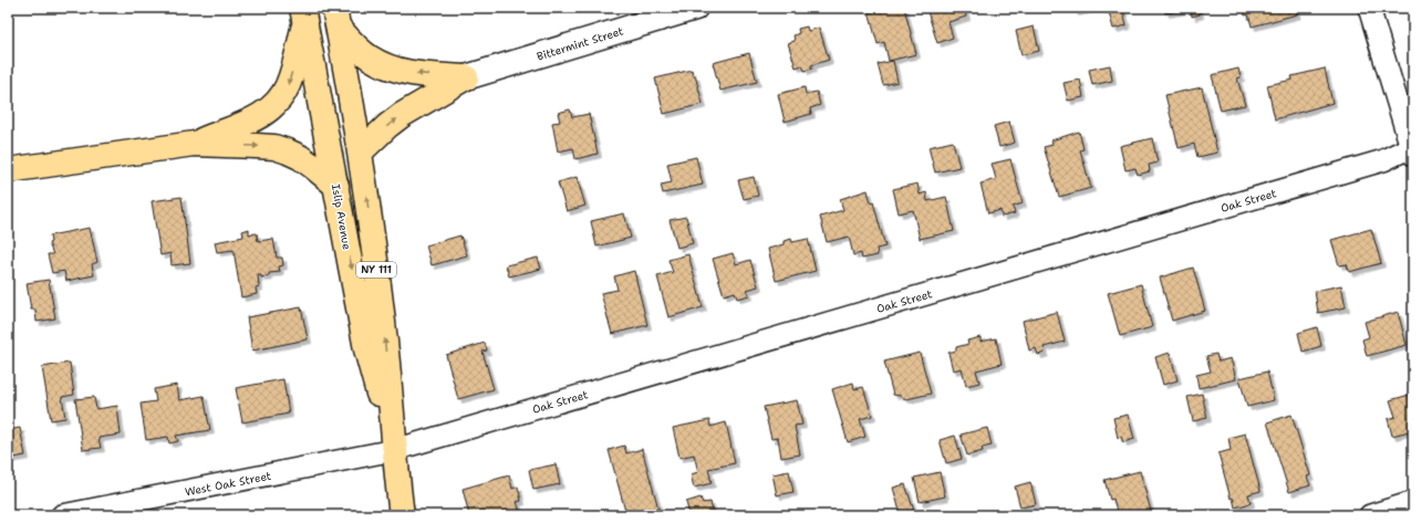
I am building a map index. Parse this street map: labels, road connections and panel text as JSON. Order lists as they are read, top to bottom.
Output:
{
  "streets": {
    "main road": ["Islip Avenue", "NY 111"],
    "street": ["Bittermint Street", "Oak Street", "West Oak Street"]
  },
  "crossings": [
    ["Oak Street", "Islip Avenue"],
    ["Oak Street", "West Oak Street"],
    ["Islip Avenue", "West Oak Street"]
  ]
}
